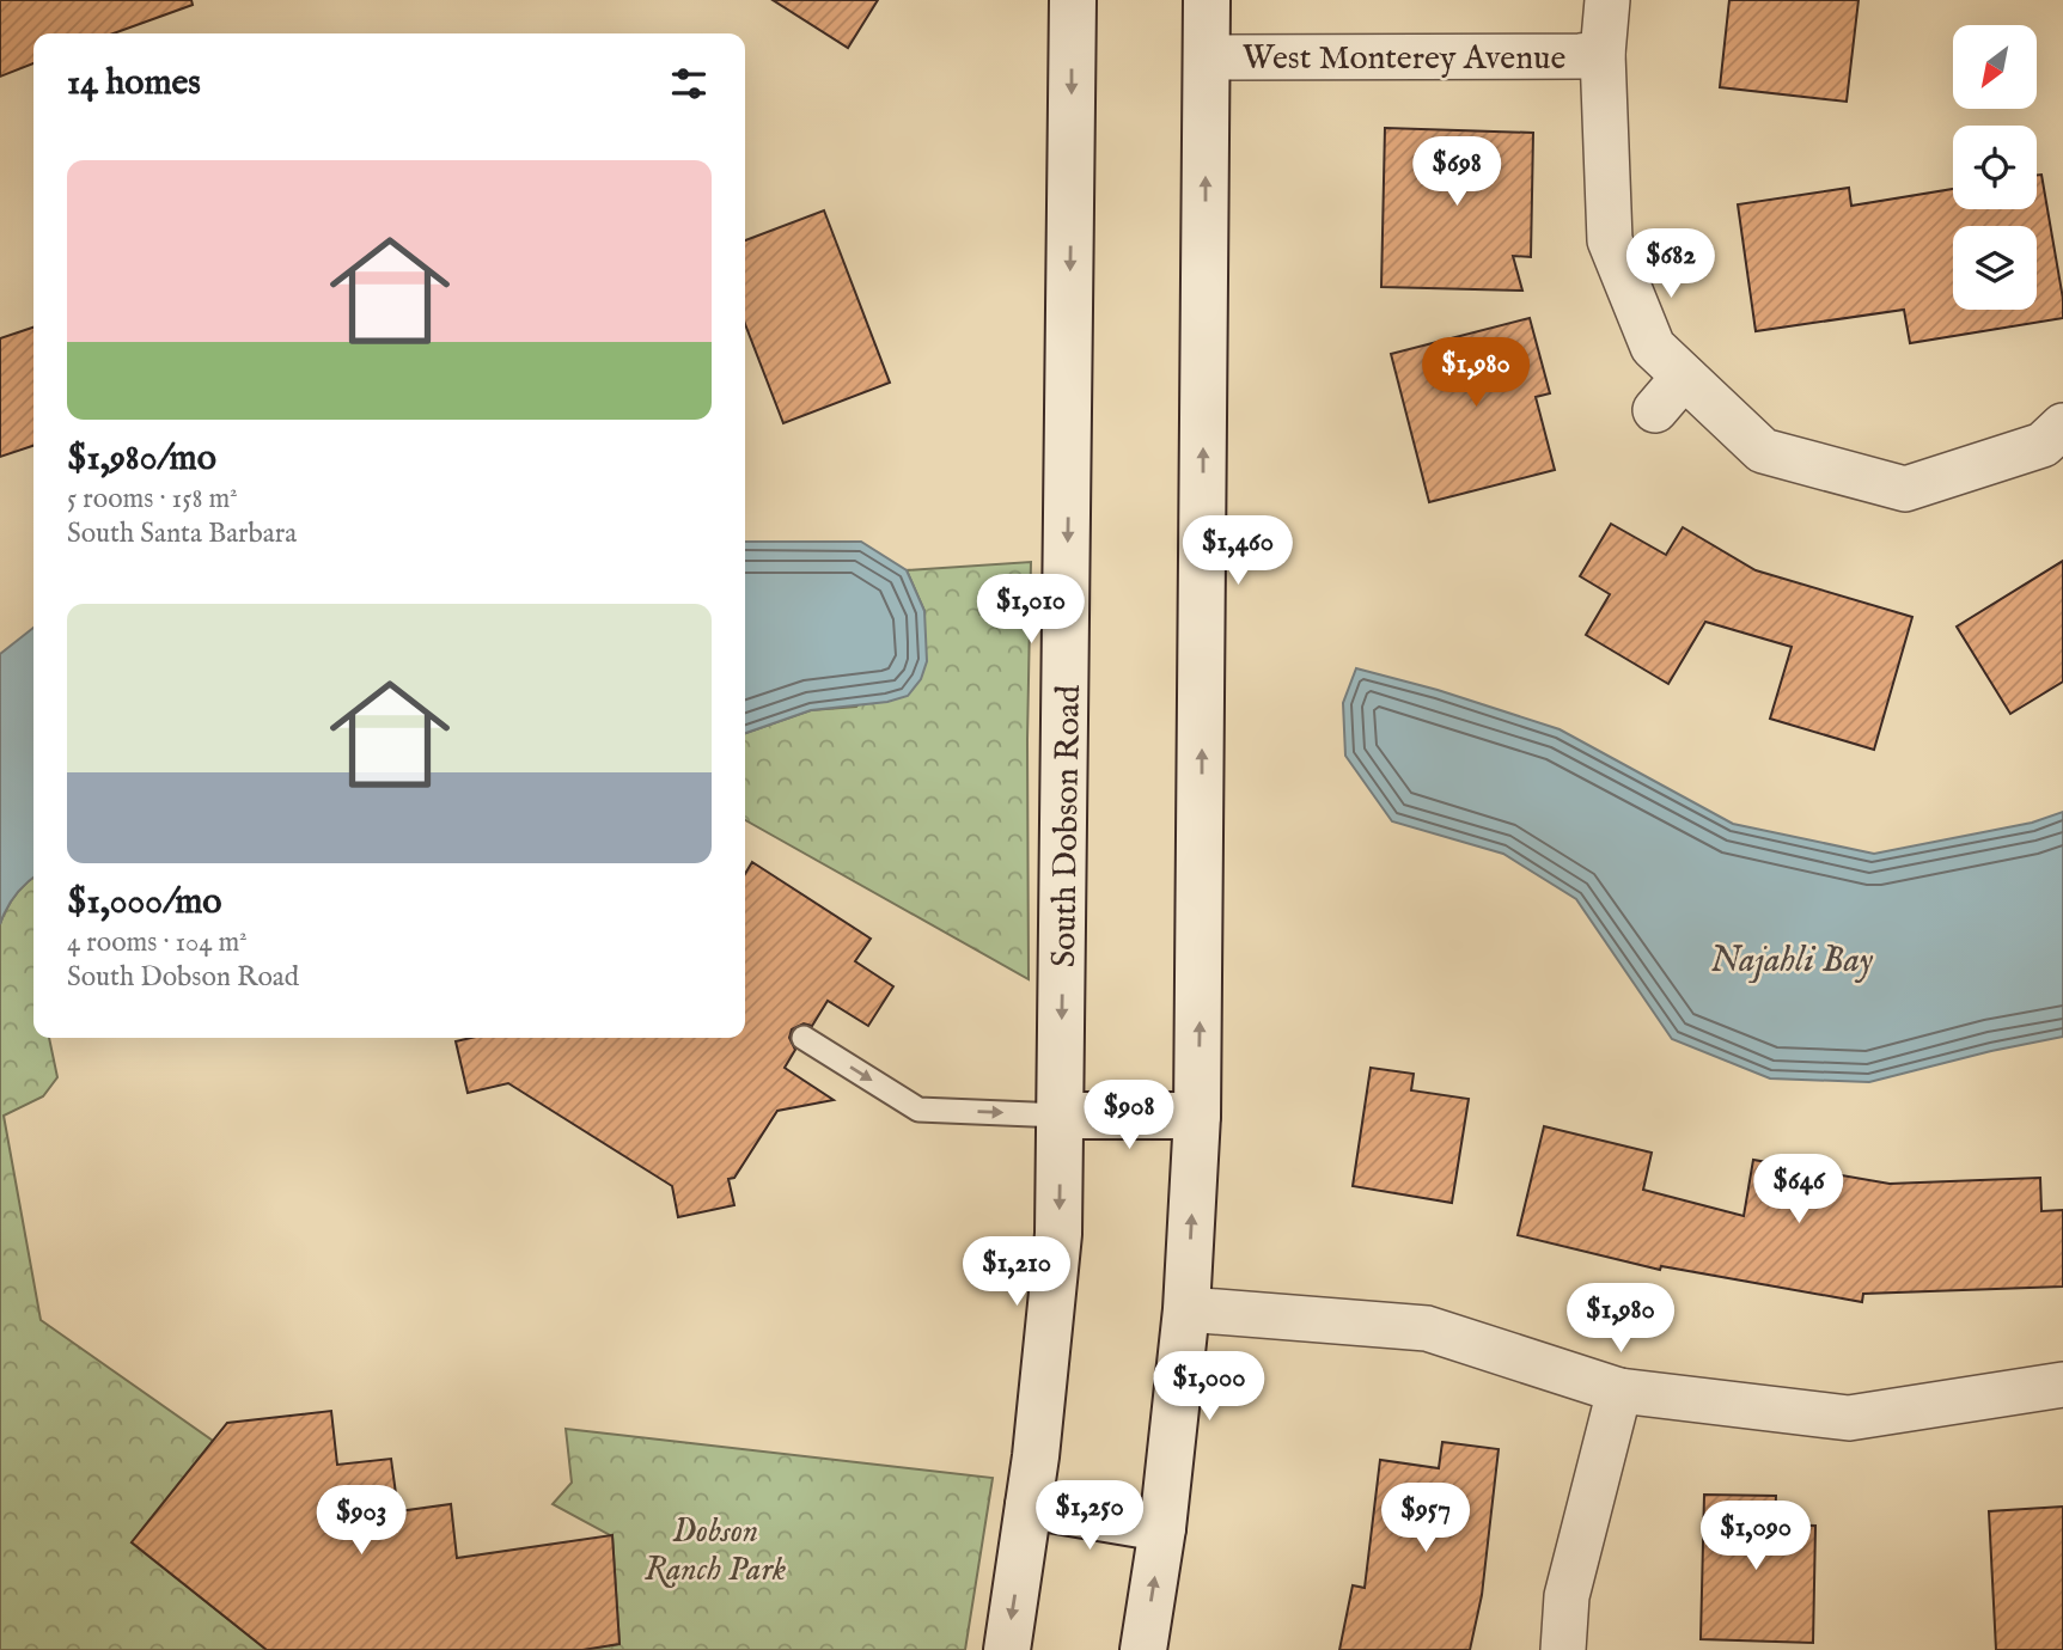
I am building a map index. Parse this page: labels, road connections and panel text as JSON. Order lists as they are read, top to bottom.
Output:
{
  "streets": {
    "main road": ["South Dobson Road"],
    "street": ["West Monterey Avenue"]
  },
  "water": ["Najahli Bay"],
  "parks": ["Dobson Ranch Park"],
  "north": "bottom left",
  "page": {
    "heading": "14 homes",
    "list": [
      {
        "name": "$1,980/mo",
        "note": "5 rooms · 158 m² · South Santa Barbara"
      },
      {
        "name": "$1,000/mo",
        "note": "4 rooms · 104 m² · South Dobson Road"
      }
    ],
    "price": [
      "$698",
      "$682",
      "$1,980",
      "$1,460",
      "$1,010",
      "$908",
      "$646",
      "$1,210",
      "$1,980",
      "$1,000",
      "$1,250",
      "$957",
      "$903",
      "$1,090"
    ]
  }
}
